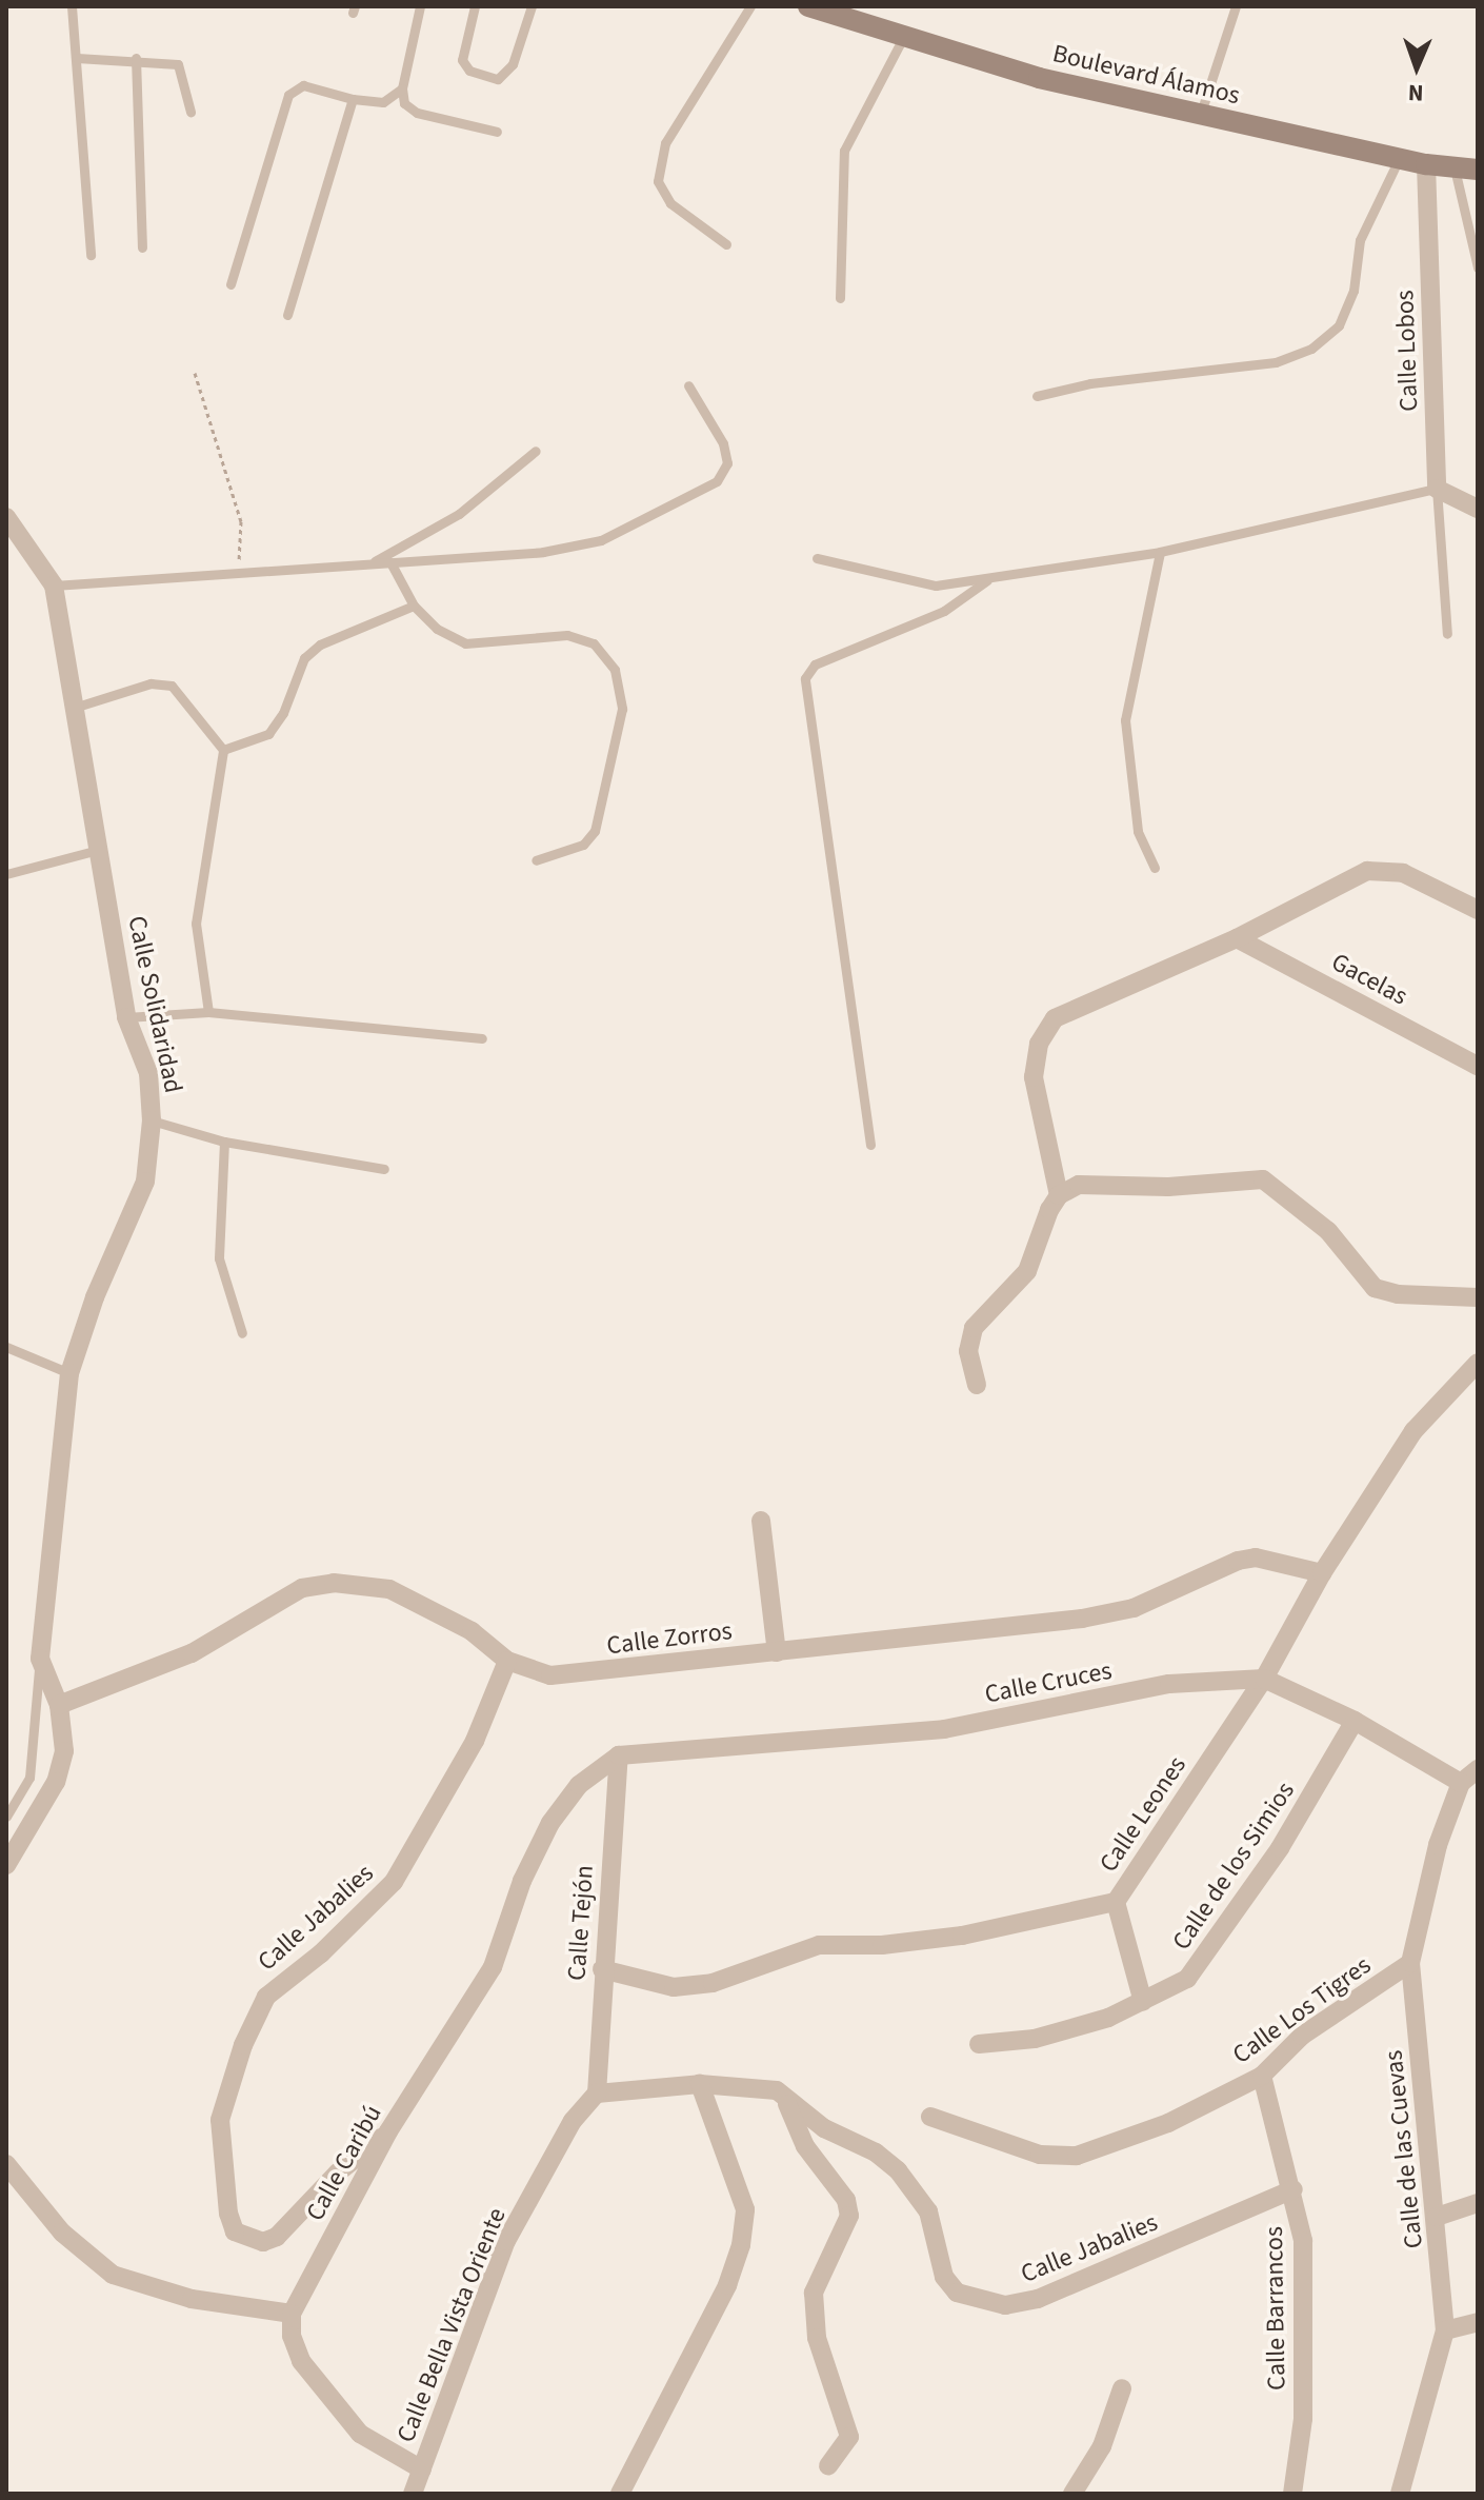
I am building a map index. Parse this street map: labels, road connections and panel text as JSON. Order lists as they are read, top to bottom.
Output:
{
  "streets": {
    "main road": ["Boulevard Álamos"],
    "street": [
      "Calle Lobos",
      "Gacelas",
      "Calle Solidaridad",
      "Calle Zorros",
      "Calle Cruces",
      "Calle Leones",
      "Calle de los Simios",
      "Calle Jabalies",
      "Calle Tejón",
      "Calle Los Tigres",
      "Calle de las Cuevas",
      "Calle Caribú",
      "Calle Barrancos",
      "Calle Bella Vista Oriente"
    ]
  },
  "crossings": [
    ["Boulevard Álamos", "Calle Lobos"],
    ["Calle Zorros", "Calle Leones"],
    ["Calle Zorros", "Calle Jabalies"],
    ["Calle Cruces", "Calle Leones"],
    ["Calle Cruces", "Calle de los Simios"],
    ["Calle Cruces", "Calle Tejón"],
    ["Calle Cruces", "Calle Los Tigres"],
    ["Calle Cruces", "Calle Caribú"],
    ["Calle Leones", "Calle Tejón"],
    ["Calle Jabalies", "Calle Tejón"],
    ["Calle Jabalies", "Calle Caribú"],
    ["Calle Jabalies", "Calle Barrancos"],
    ["Calle Jabalies", "Calle Bella Vista Oriente"],
    ["Calle Tejón", "Calle Caribú"],
    ["Calle Tejón", "Calle Bella Vista Oriente"],
    ["Calle Los Tigres", "Calle de las Cuevas"],
    ["Calle Los Tigres", "Calle Barrancos"]
  ],
  "north": "bottom"
}
